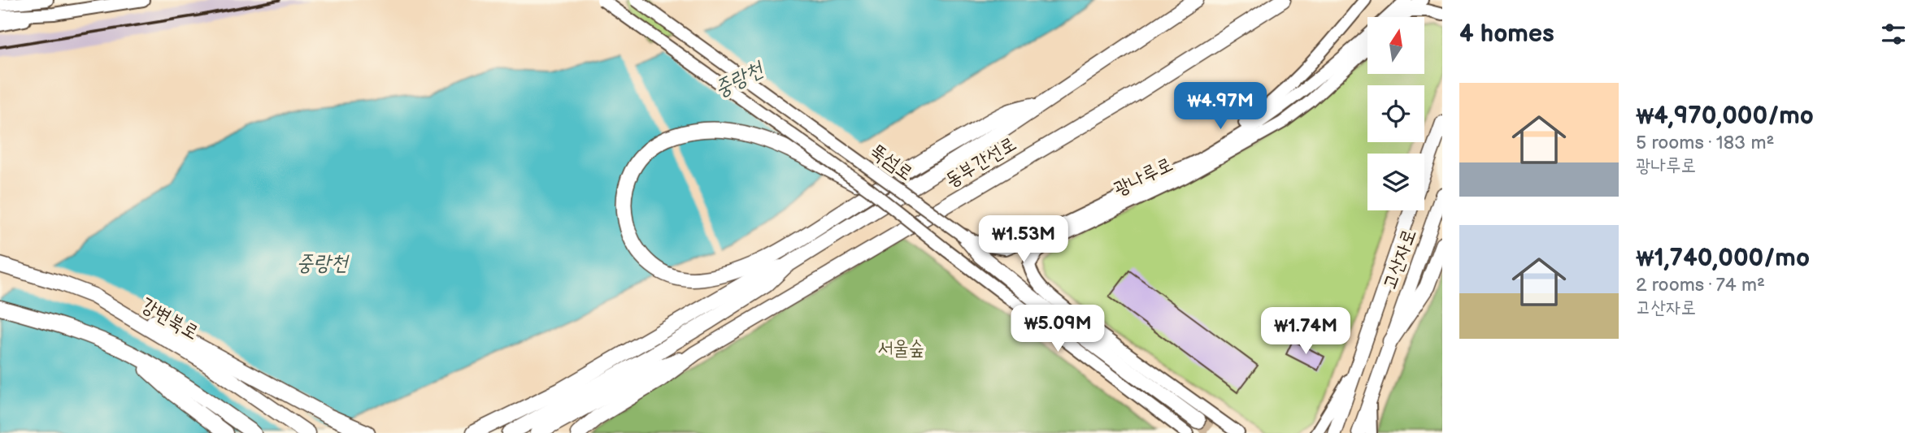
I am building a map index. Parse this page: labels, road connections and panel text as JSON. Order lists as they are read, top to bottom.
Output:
{
  "streets": {
    "highway": ["동부간선로", "강변북로"],
    "main road": ["뚝섬로", "광나루로", "고산자로"]
  },
  "crossings": [
    ["뚝섬로", "광나루로"]
  ],
  "water": ["중랑천"],
  "parks": ["서울숲"],
  "north": "top",
  "page": {
    "heading": "4 homes",
    "list": [
      {
        "name": "₩4,970,000/mo",
        "note": "5 rooms · 183 m² · 광나루로"
      },
      {
        "name": "₩1,740,000/mo",
        "note": "2 rooms · 74 m² · 고산자로"
      }
    ],
    "price": [
      "₩4.97M",
      "₩1.53M",
      "₩5.09M",
      "₩1.74M"
    ]
  }
}
